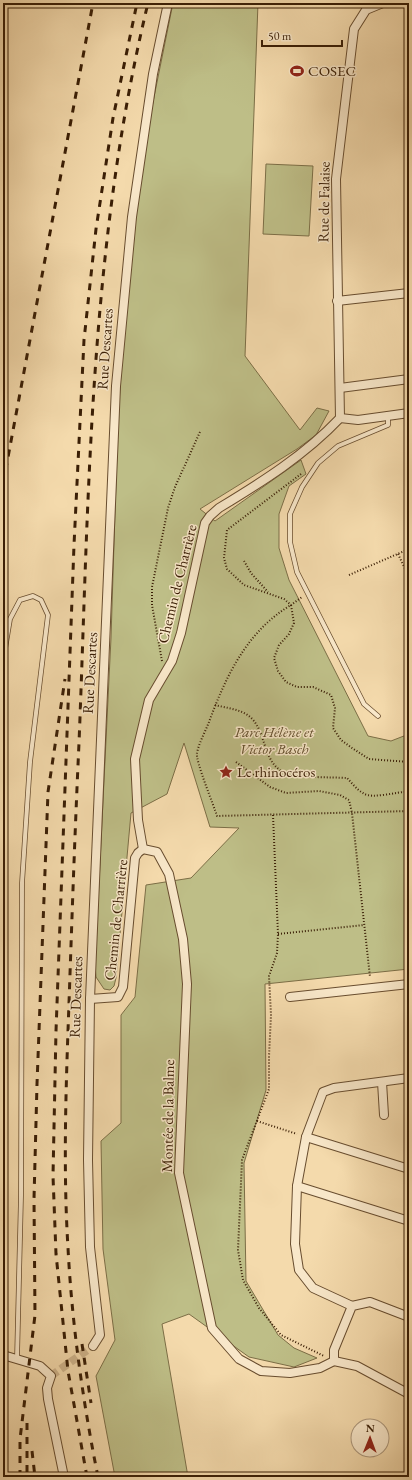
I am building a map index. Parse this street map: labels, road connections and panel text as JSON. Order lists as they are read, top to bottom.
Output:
{
  "streets": {
    "street": [
      "Rue de Falaise",
      "Rue Descartes",
      "Chemin de Charrière",
      "Montée de la Balme"
    ]
  },
  "crossings": [
    ["Rue de Falaise", "Chemin de Charrière"],
    ["Rue Descartes", "Chemin de Charrière"],
    ["Chemin de Charrière", "Montée de la Balme"]
  ],
  "parks": ["Parc Hélène et Victor Basch"],
  "places": {
    "sports": ["COSEC"],
    "place": ["Le rhinocéros"]
  },
  "scale_bar": "50 m",
  "north": "top"
}
